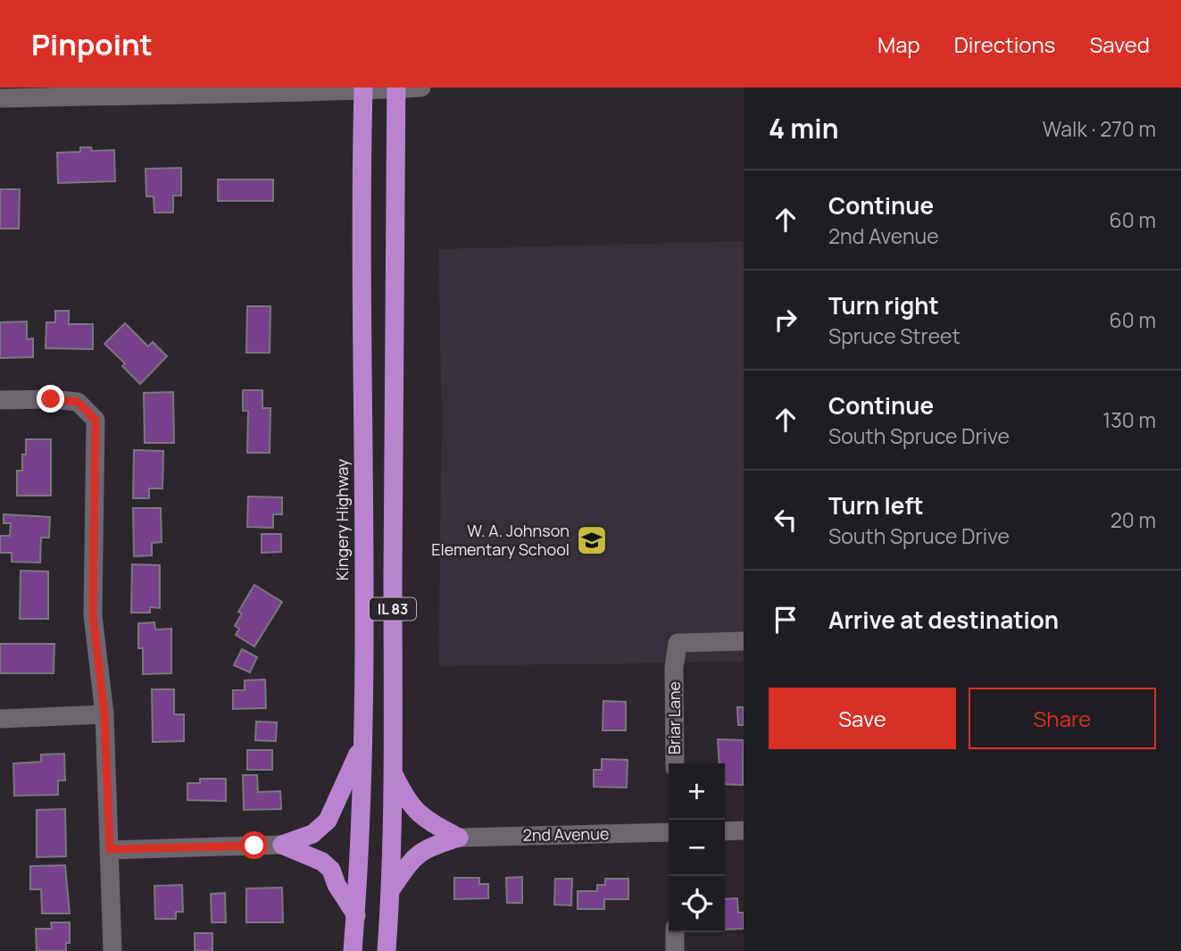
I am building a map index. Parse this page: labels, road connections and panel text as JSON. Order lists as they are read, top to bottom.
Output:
{
  "streets": {
    "highway": ["Kingery Highway", "IL 83"],
    "street": ["Briar Lane", "2nd Avenue"]
  },
  "places": {
    "school or university": ["W. A. Johnson Elementary School"]
  },
  "page": {
    "header": "Pinpoint",
    "nav": ["Map", "Directions", "Saved"],
    "heading": ["4 min", "Walk · 270 m"],
    "list": [
      ["Continue", "2nd Avenue", "60 m"],
      ["Turn right", "Spruce Street", "60 m"],
      ["Continue", "South Spruce Drive", "130 m"],
      ["Turn left", "South Spruce Drive", "20 m"],
      "Arrive at destination"
    ],
    "buttons": ["Save", "Share"],
    "map_buttons": ["+", "−"]
  }
}
